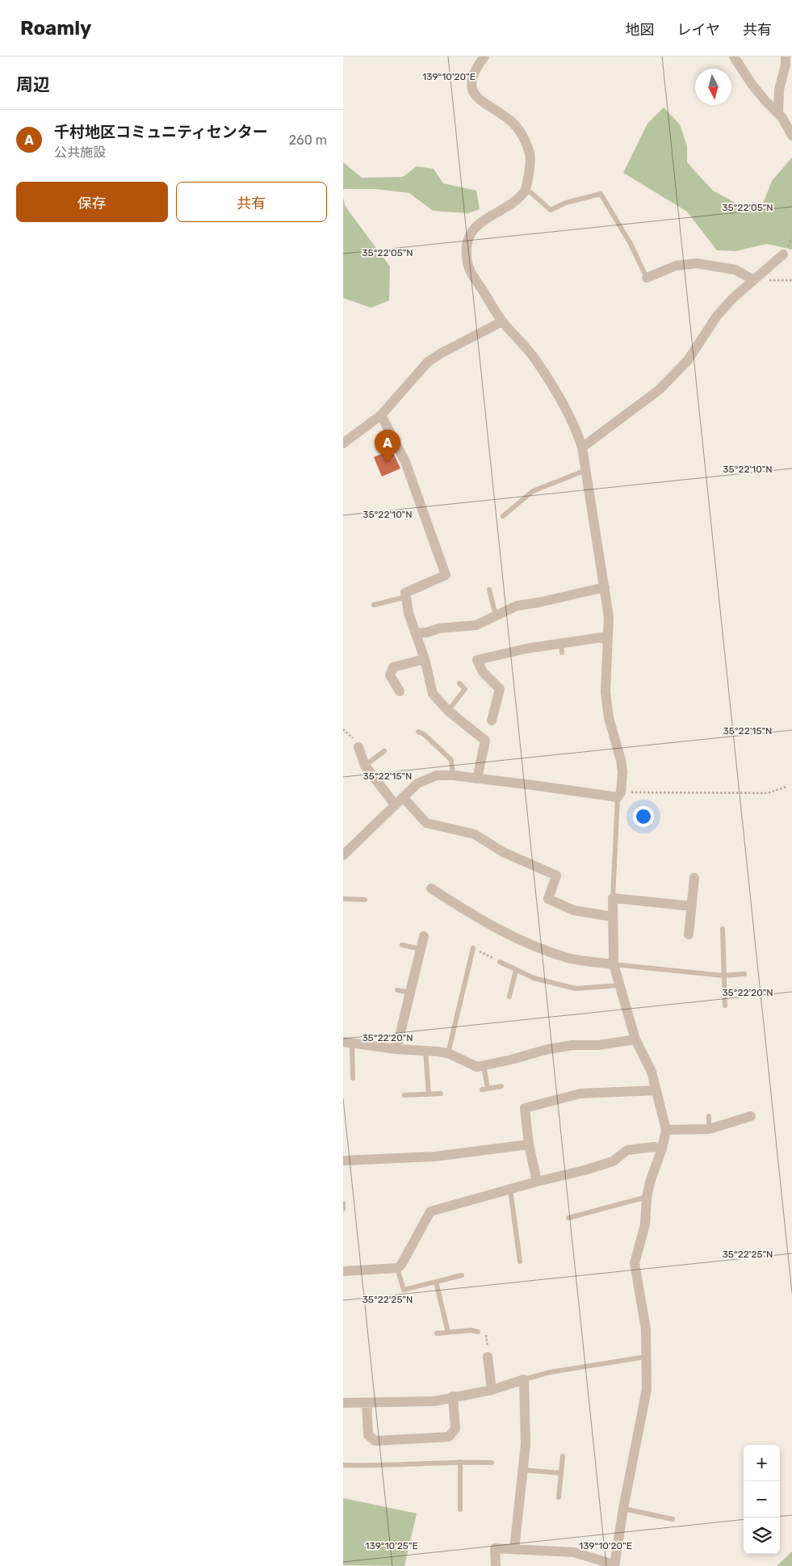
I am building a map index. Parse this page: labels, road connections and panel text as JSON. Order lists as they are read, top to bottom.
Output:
{
  "north": "bottom",
  "page": {
    "header": "Roamly",
    "nav": ["地図", "レイヤ", "共有"],
    "heading": "周辺",
    "list": [
      {
        "mark": "A",
        "name": "千村地区コミュニティセンター",
        "note": "公共施設",
        "value": "260 m"
      }
    ],
    "buttons": ["保存", "共有"],
    "pins": "A",
    "map_buttons": ["+", "−"]
  },
  "coordinates": [
    "139°10'20\"E",
    "35°22'05\"N",
    "35°22'10\"N",
    "35°22'15\"N",
    "35°22'20\"N",
    "35°22'25\"N",
    "139°10'25\"E"
  ]
}
